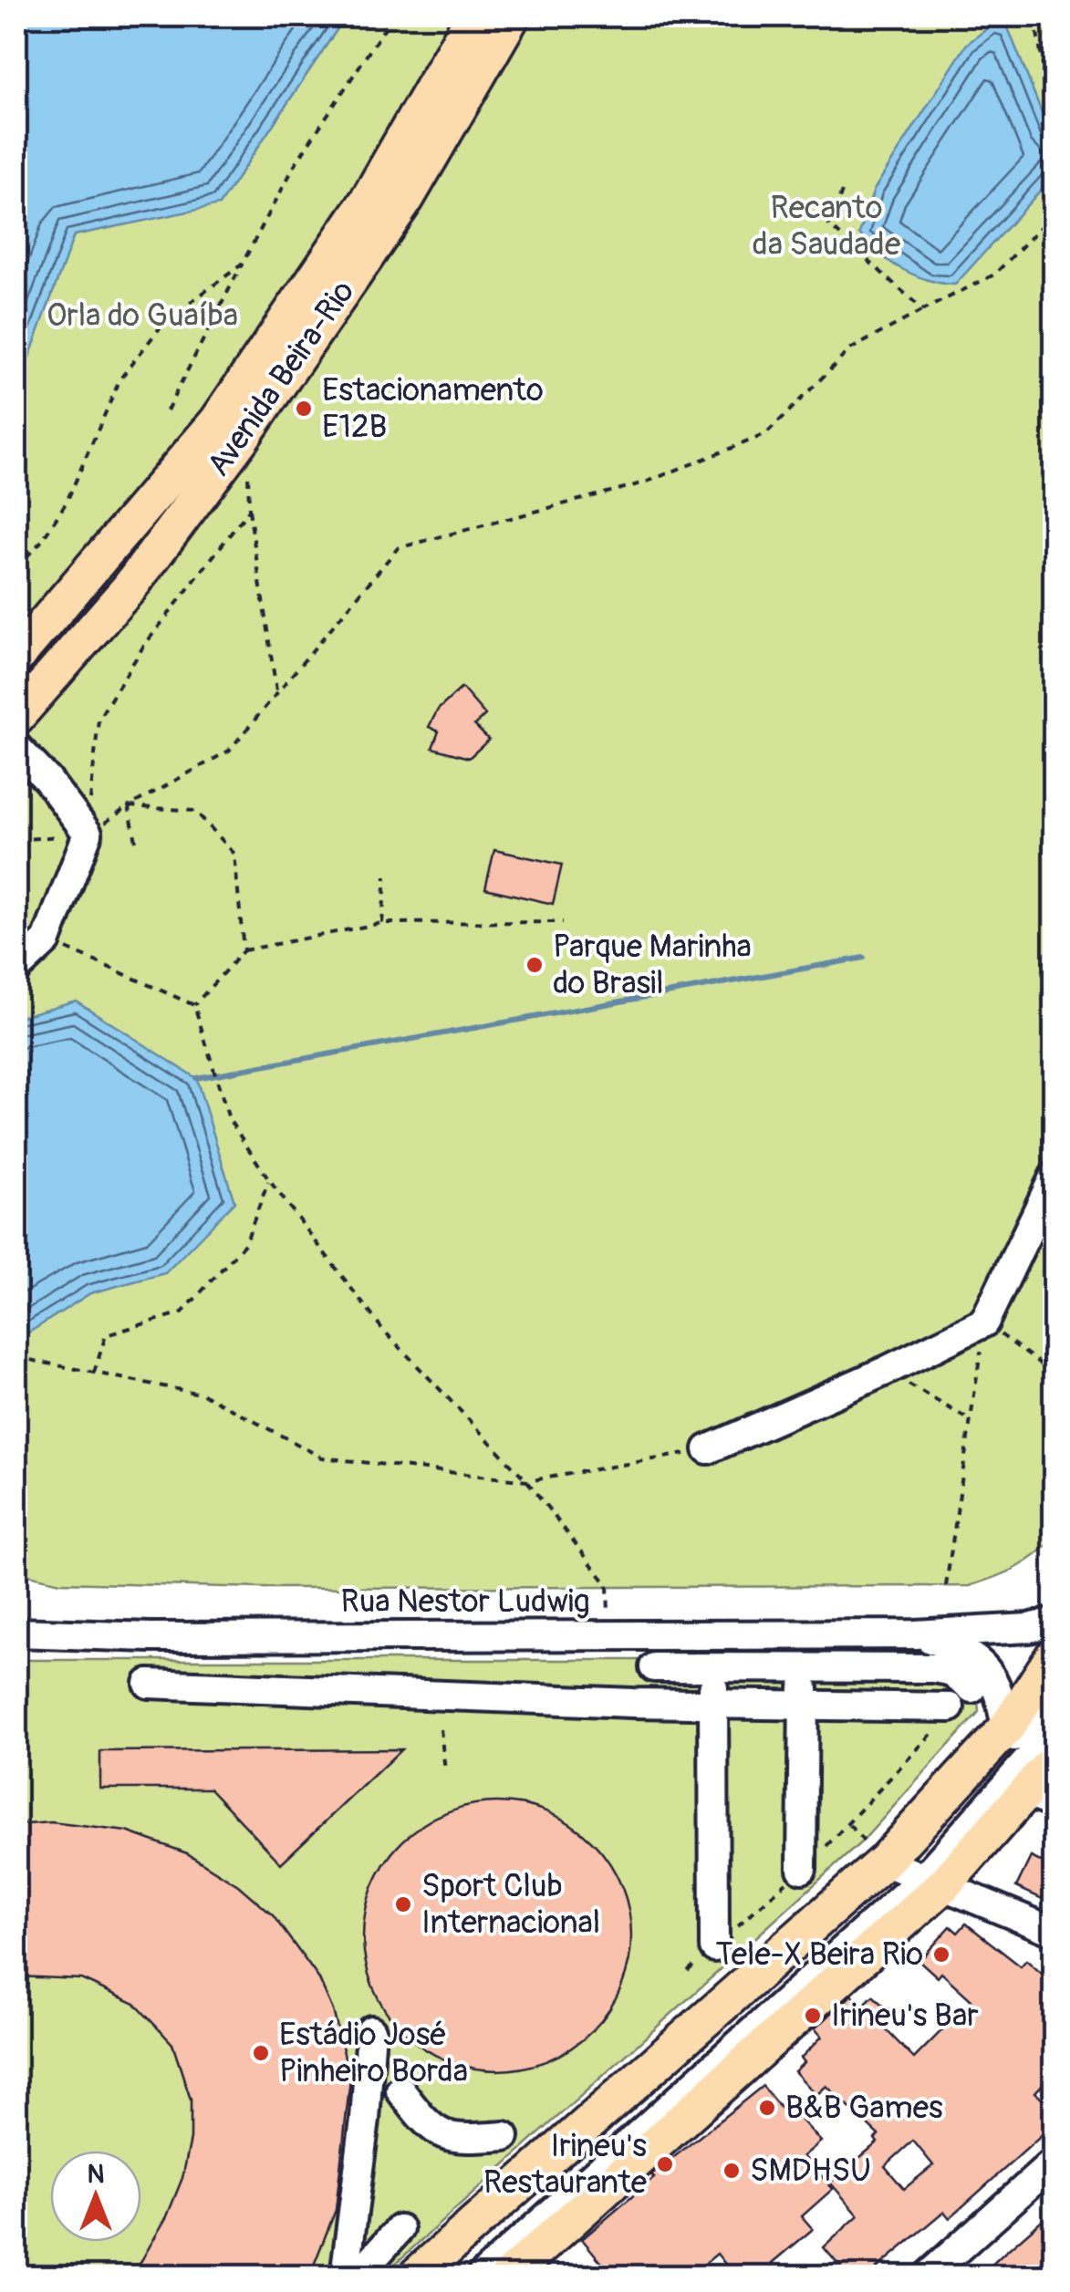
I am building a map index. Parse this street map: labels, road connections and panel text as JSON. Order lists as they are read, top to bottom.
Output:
{
  "streets": {
    "main road": ["Avenida Beira-Rio"],
    "street": ["Rua Nestor Ludwig"]
  },
  "parks": ["Recanto da Saudade", "Orla do Guaíba"],
  "places": [
    "Estacionamento E12B",
    "Parque Marinha do Brasil",
    "Sport Club Internacional",
    "Tele-X Beira Rio",
    "Irineu's Bar",
    "Estádio José Pinheiro Borda",
    "B&B Games",
    "Irineu's Restaurante",
    "SMDHSU"
  ],
  "north": "top"
}
